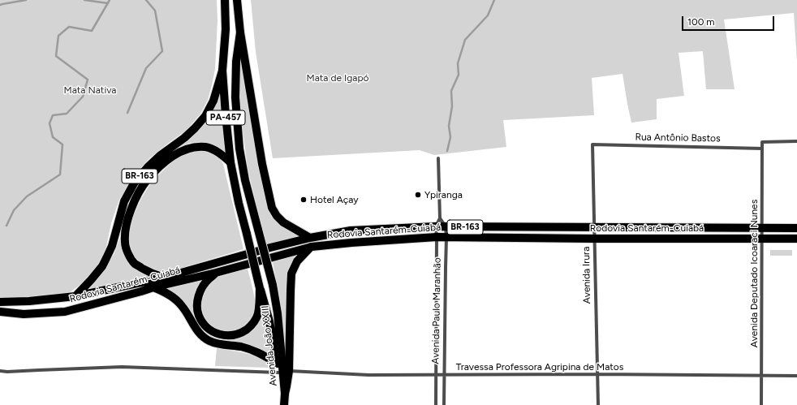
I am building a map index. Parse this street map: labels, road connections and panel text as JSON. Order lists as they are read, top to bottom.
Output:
{
  "streets": {
    "main road": [
      "PA-457",
      "BR-163",
      "Rodovia Santarém-Cuiabá",
      "Avenida João XXIII"
    ],
    "street": [
      "Rua Antônio Bastos",
      "Avenida Deputado Icoaraci Nunes",
      "Avenida Irura",
      "Avenida Paulo Maranhão",
      "Travessa Professora Agripina de Matos"
    ]
  },
  "crossings": [
    ["PA-457", "BR-163"],
    ["PA-457", "Avenida João XXIII"],
    ["Rua Antônio Bastos", "Avenida Deputado Icoaraci Nunes"],
    ["Rua Antônio Bastos", "Avenida Irura"],
    ["BR-163", "Rodovia Santarém-Cuiabá"],
    ["Rodovia Santarém-Cuiabá", "Avenida Deputado Icoaraci Nunes"],
    ["Rodovia Santarém-Cuiabá", "Avenida Irura"],
    ["Rodovia Santarém-Cuiabá", "Avenida Paulo Maranhão"],
    ["Avenida Deputado Icoaraci Nunes", "Travessa Professora Agripina de Matos"],
    ["Avenida Irura", "Travessa Professora Agripina de Matos"],
    ["Avenida Paulo Maranhão", "Travessa Professora Agripina de Matos"],
    ["Avenida João XXIII", "Travessa Professora Agripina de Matos"]
  ],
  "parks": ["Mata de Igapó", "Mata Nativa"],
  "places": ["Ypiranga", "Hotel Açay"],
  "scale_bar": "100 m"
}
